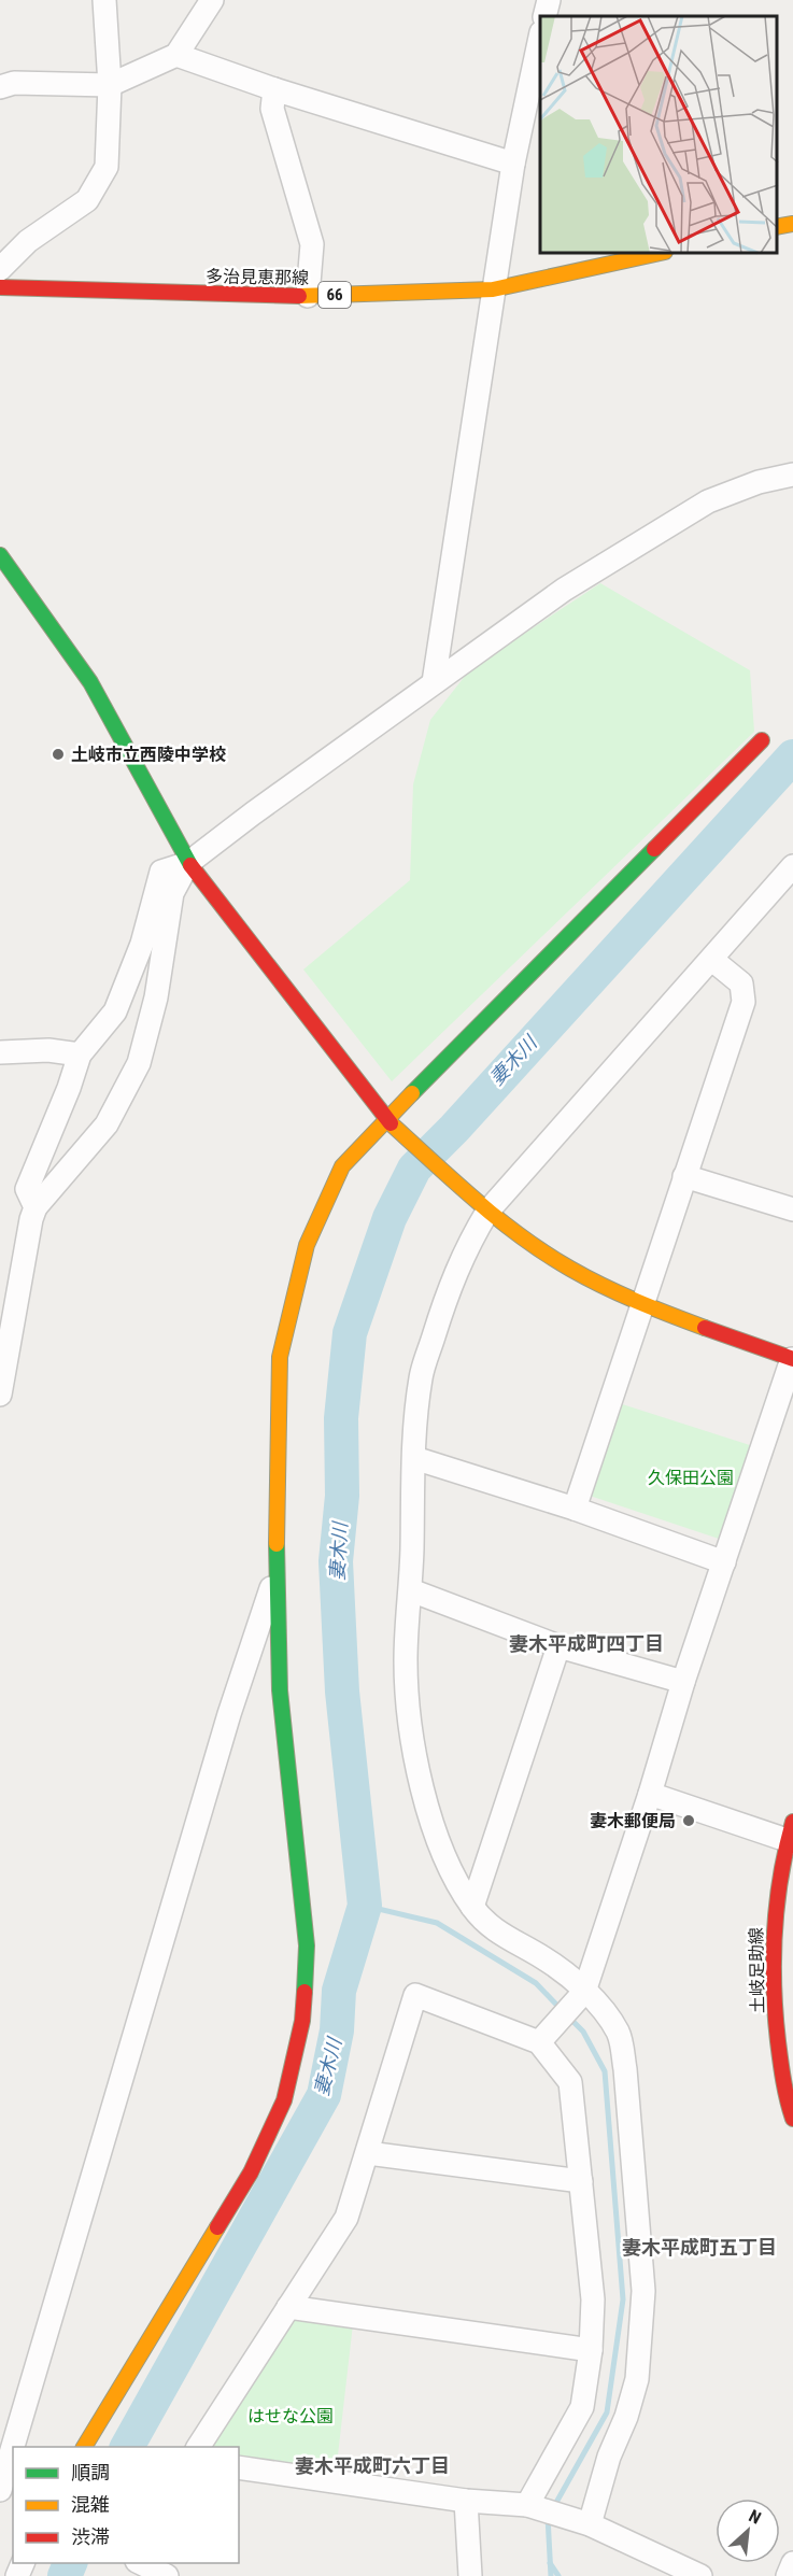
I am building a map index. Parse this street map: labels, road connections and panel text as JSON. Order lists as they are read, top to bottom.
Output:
{
  "streets": {
    "street": ["多治見恵那線", "66", "土岐足助線"]
  },
  "districts": ["妻木平成町四丁目", "妻木平成町五丁目", "妻木平成町六丁目"],
  "water": ["妻木川"],
  "parks": ["久保田公園", "はせな公園"],
  "places": ["土岐市立西陵中学校", "妻木郵便局"],
  "legend": ["順調", "混雑", "渋滞"],
  "north": "top right"
}
